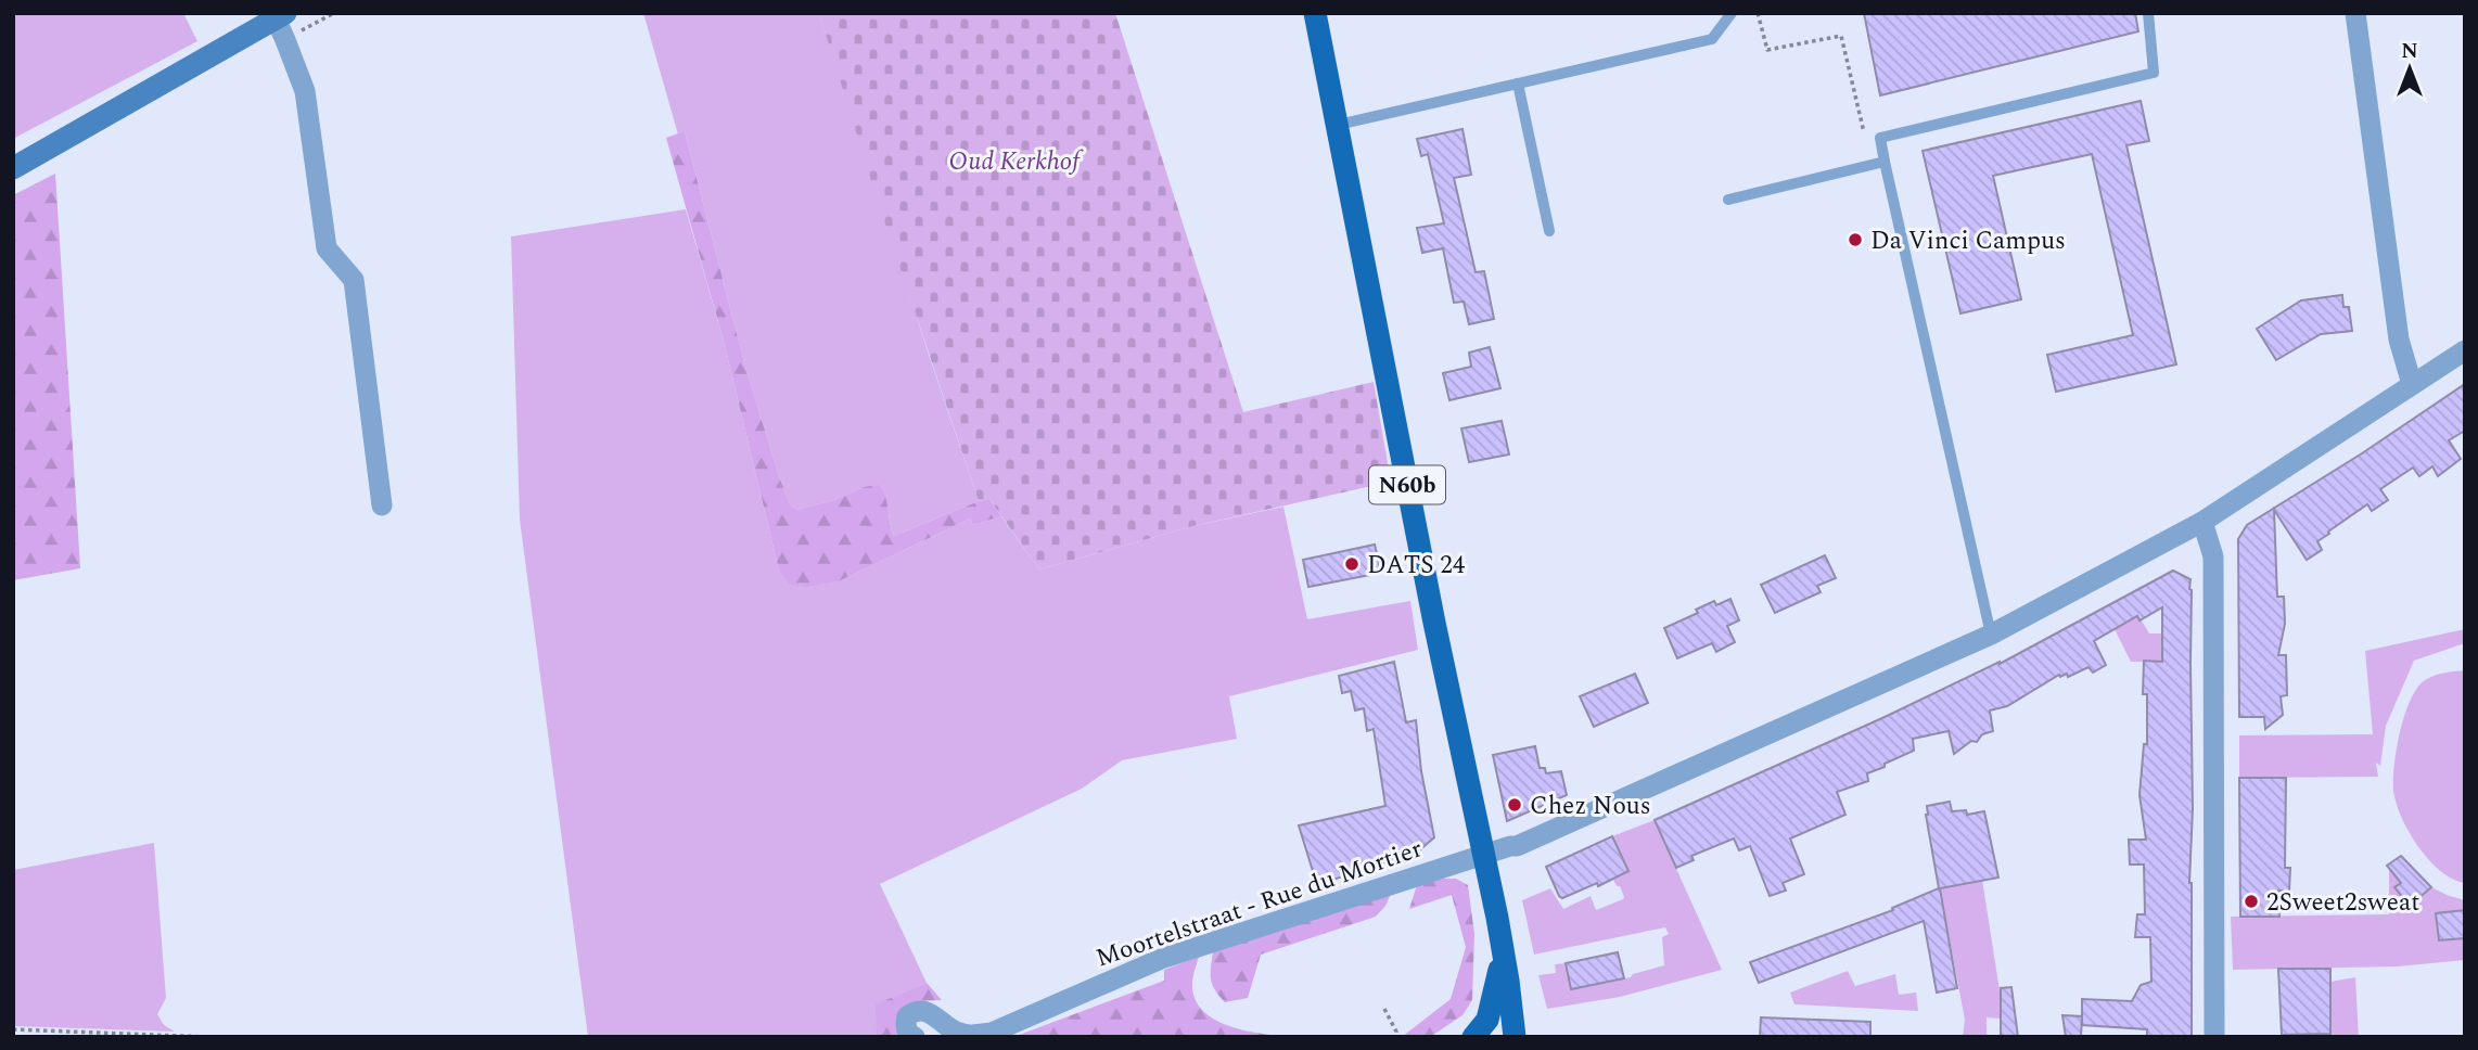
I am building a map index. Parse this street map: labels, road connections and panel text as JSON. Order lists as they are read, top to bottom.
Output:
{
  "streets": {
    "main road": ["N60b"],
    "street": ["Moortelstraat - Rue du Mortier"]
  },
  "crossings": [
    ["N60b", "Moortelstraat - Rue du Mortier"]
  ],
  "parks": ["Oud Kerkhof"],
  "places": [
    "Da Vinci Campus",
    "DATS 24",
    "Chez Nous",
    "2Sweet2sweat"
  ],
  "north": "top"
}
